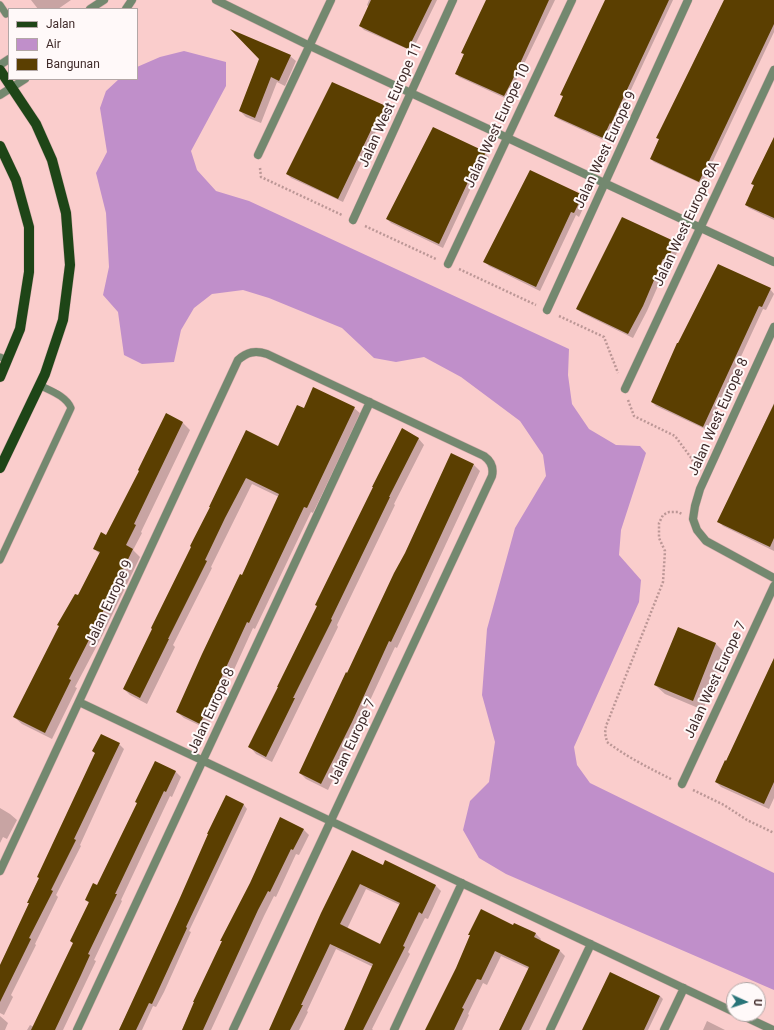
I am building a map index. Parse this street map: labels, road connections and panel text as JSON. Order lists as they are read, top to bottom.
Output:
{
  "streets": {
    "street": [
      "Jalan West Europe 11",
      "Jalan West Europe 10",
      "Jalan West Europe 9",
      "Jalan West Europe 8A",
      "Jalan West Europe 8",
      "Jalan Europe 9",
      "Jalan West Europe 7",
      "Jalan Europe 8",
      "Jalan Europe 7"
    ]
  },
  "crossings": [
    ["Jalan Europe 9", "Jalan Europe 8"],
    ["Jalan Europe 9", "Jalan Europe 7"],
    ["Jalan Europe 8", "Jalan Europe 7"]
  ],
  "legend": ["Jalan", "Air", "Bangunan"],
  "north": "right"
}
